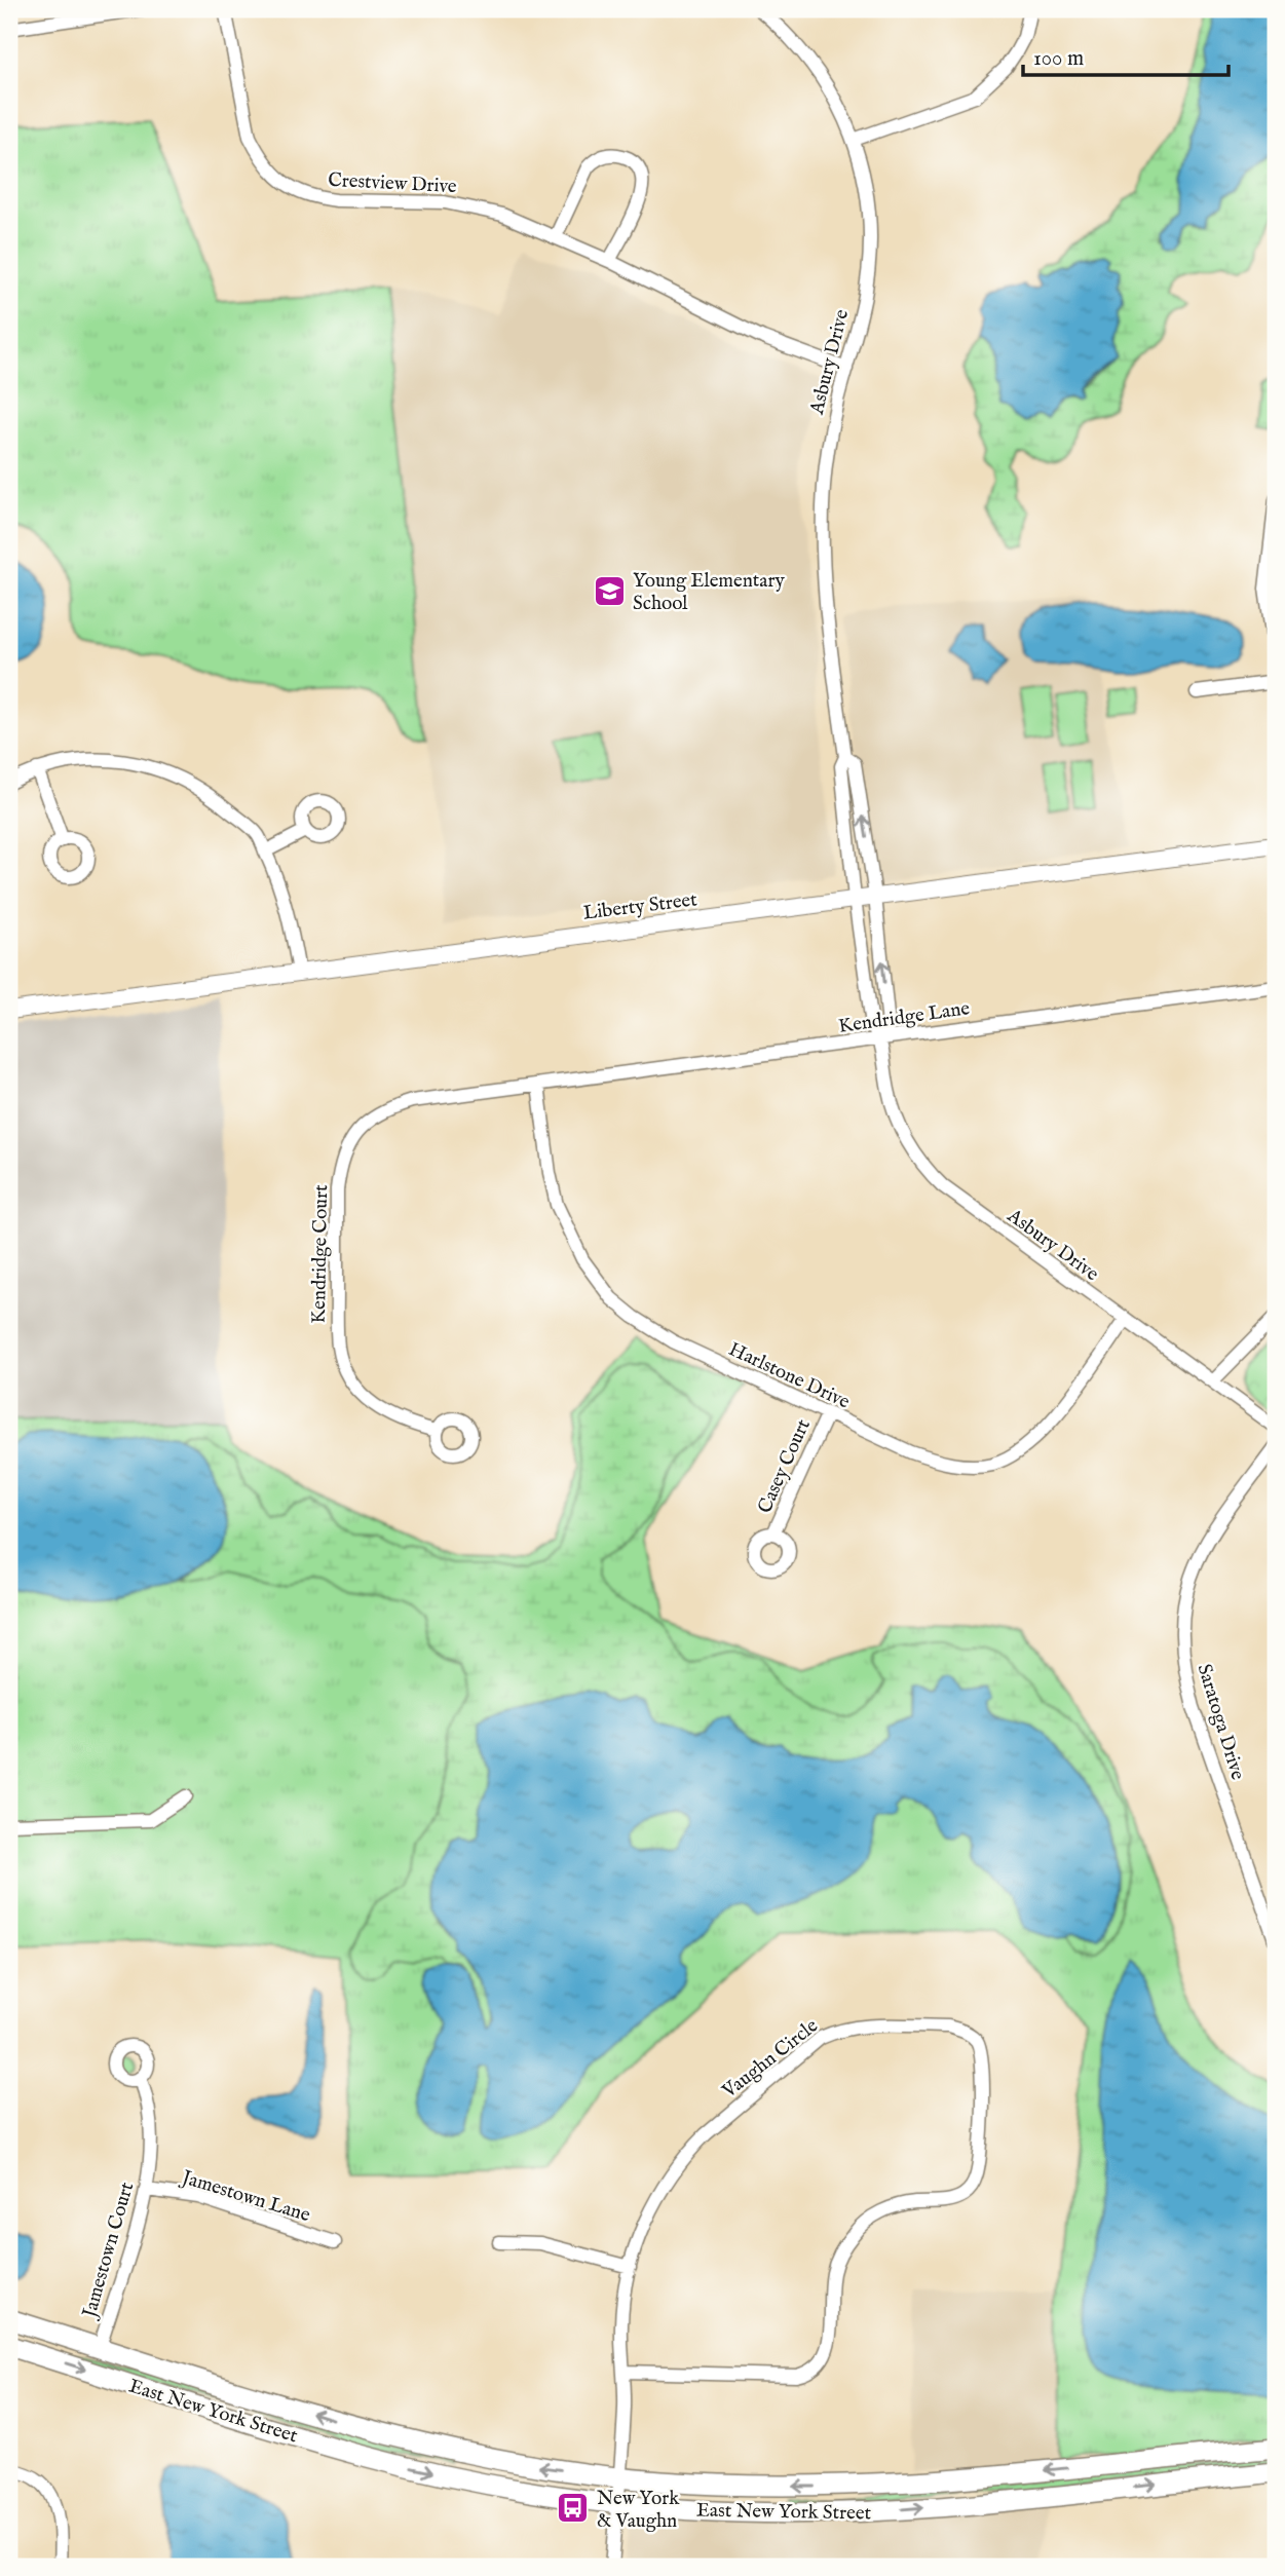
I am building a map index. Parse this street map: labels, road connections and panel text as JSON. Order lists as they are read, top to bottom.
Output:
{
  "streets": {
    "main road": ["East New York Street"],
    "street": [
      "Crestview Drive",
      "Asbury Drive",
      "Liberty Street",
      "Kendridge Lane",
      "Kendridge Court",
      "Harlstone Drive",
      "Casey Court",
      "Saratoga Drive",
      "Vaughn Circle",
      "Jamestown Lane",
      "Jamestown Court"
    ]
  },
  "crossings": [
    ["Crestview Drive", "Asbury Drive"],
    ["Asbury Drive", "Liberty Street"],
    ["Asbury Drive", "Kendridge Lane"],
    ["Asbury Drive", "Harlstone Drive"],
    ["Kendridge Lane", "Kendridge Court"],
    ["Kendridge Lane", "Harlstone Drive"],
    ["Kendridge Court", "Harlstone Drive"],
    ["Harlstone Drive", "Casey Court"],
    ["Vaughn Circle", "East New York Street"],
    ["Jamestown Lane", "Jamestown Court"],
    ["Jamestown Court", "East New York Street"]
  ],
  "places": {
    "school or university": ["Young Elementary School"],
    "bus stop": ["New York & Vaughn"]
  },
  "scale_bar": "100 m"
}
